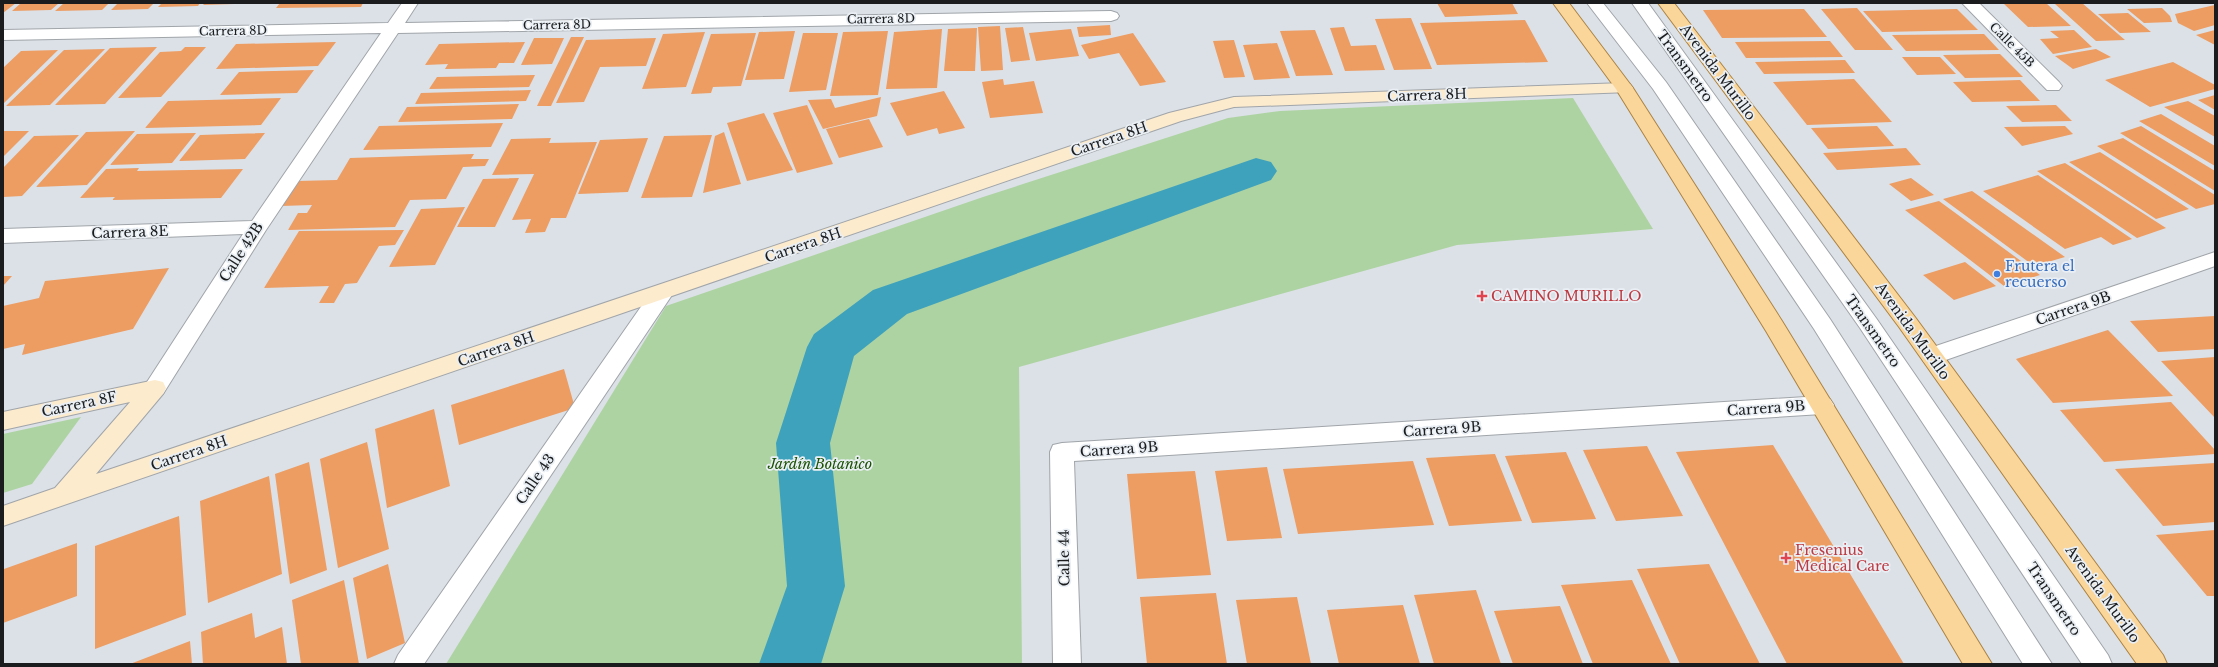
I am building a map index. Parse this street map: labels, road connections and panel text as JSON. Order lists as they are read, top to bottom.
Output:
{
  "streets": {
    "main road": ["Avenida Murillo"],
    "street": [
      "Carrera 8D",
      "Calle 45B",
      "Transmetro",
      "Carrera 8H",
      "Carrera 8E",
      "Calle 42B",
      "Carrera 9B",
      "Carrera 8F",
      "Calle 43",
      "Calle 44"
    ]
  },
  "crossings": [
    ["Carrera 8D", "Calle 42B"],
    ["Avenida Murillo", "Carrera 9B"],
    ["Carrera 8H", "Calle 42B"],
    ["Carrera 8H", "Calle 43"],
    ["Carrera 8E", "Calle 42B"],
    ["Calle 42B", "Carrera 8F"],
    ["Carrera 9B", "Calle 44"]
  ],
  "parks": ["Jardín Botanico"],
  "places": {
    "other": ["Frutera el recuerso"],
    "health": ["CAMINO MURILLO", "Fresenius Medical Care"]
  }
}
